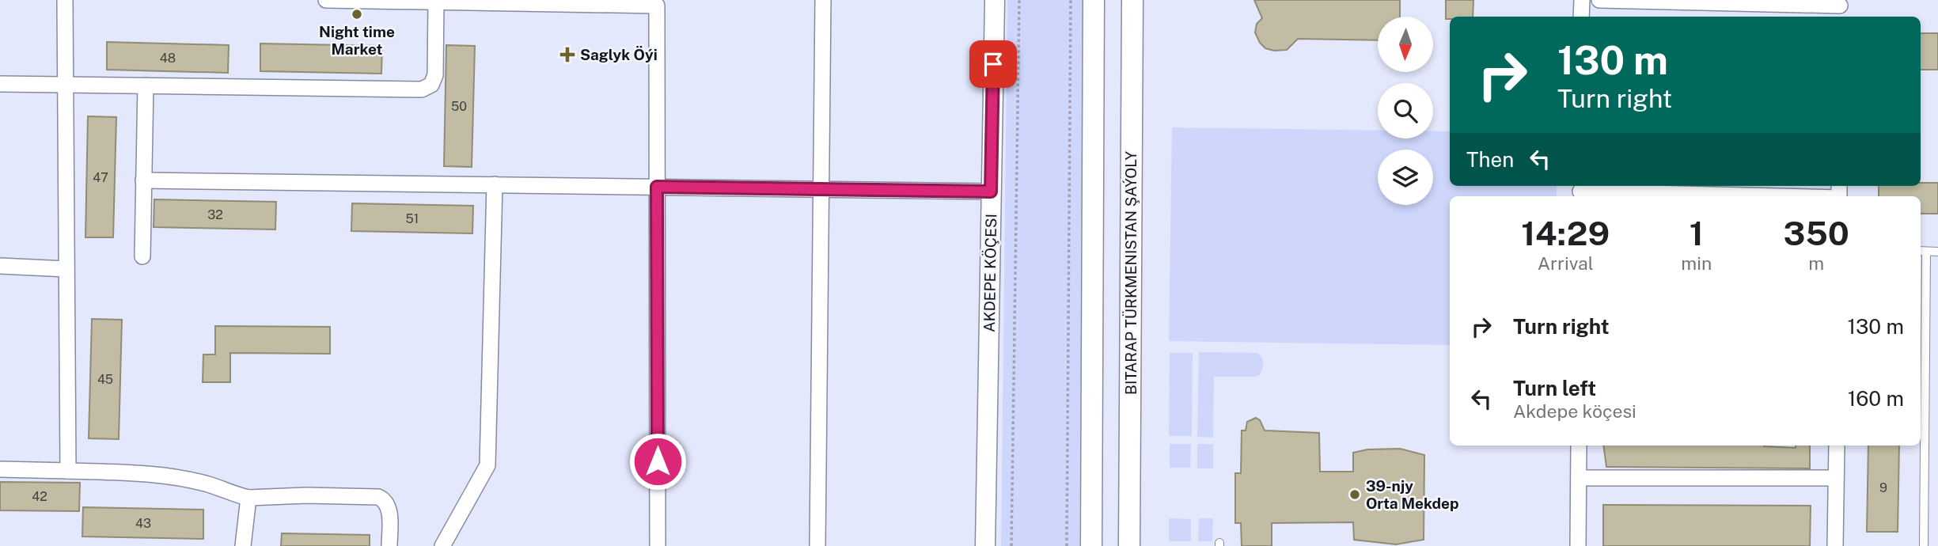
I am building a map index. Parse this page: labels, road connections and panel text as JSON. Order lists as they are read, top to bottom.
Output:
{
  "streets": {
    "main road": ["BITARAP TÜRKMENISTAN ŞAÝOLY"],
    "street": ["AKDEPE KÖÇESI"]
  },
  "places": {
    "other": ["Night time Market", "39-njy Orta Mekdep"],
    "health": ["Saglyk Öýi"]
  },
  "house_numbers": [
    "48",
    "50",
    "47",
    "32",
    "51",
    "45",
    "9",
    "42",
    "43"
  ],
  "north": "bottom",
  "page": {
    "turn": ["130 m", "Turn right"],
    "then": "Then",
    "eta": [
      "14:29",
      "Arrival",
      "1",
      "min",
      "350",
      "m"
    ],
    "list": [
      {
        "name": "Turn right",
        "value": "130 m"
      },
      {
        "name": "Turn left",
        "note": "Akdepe köçesi",
        "value": "160 m"
      }
    ]
  }
}
